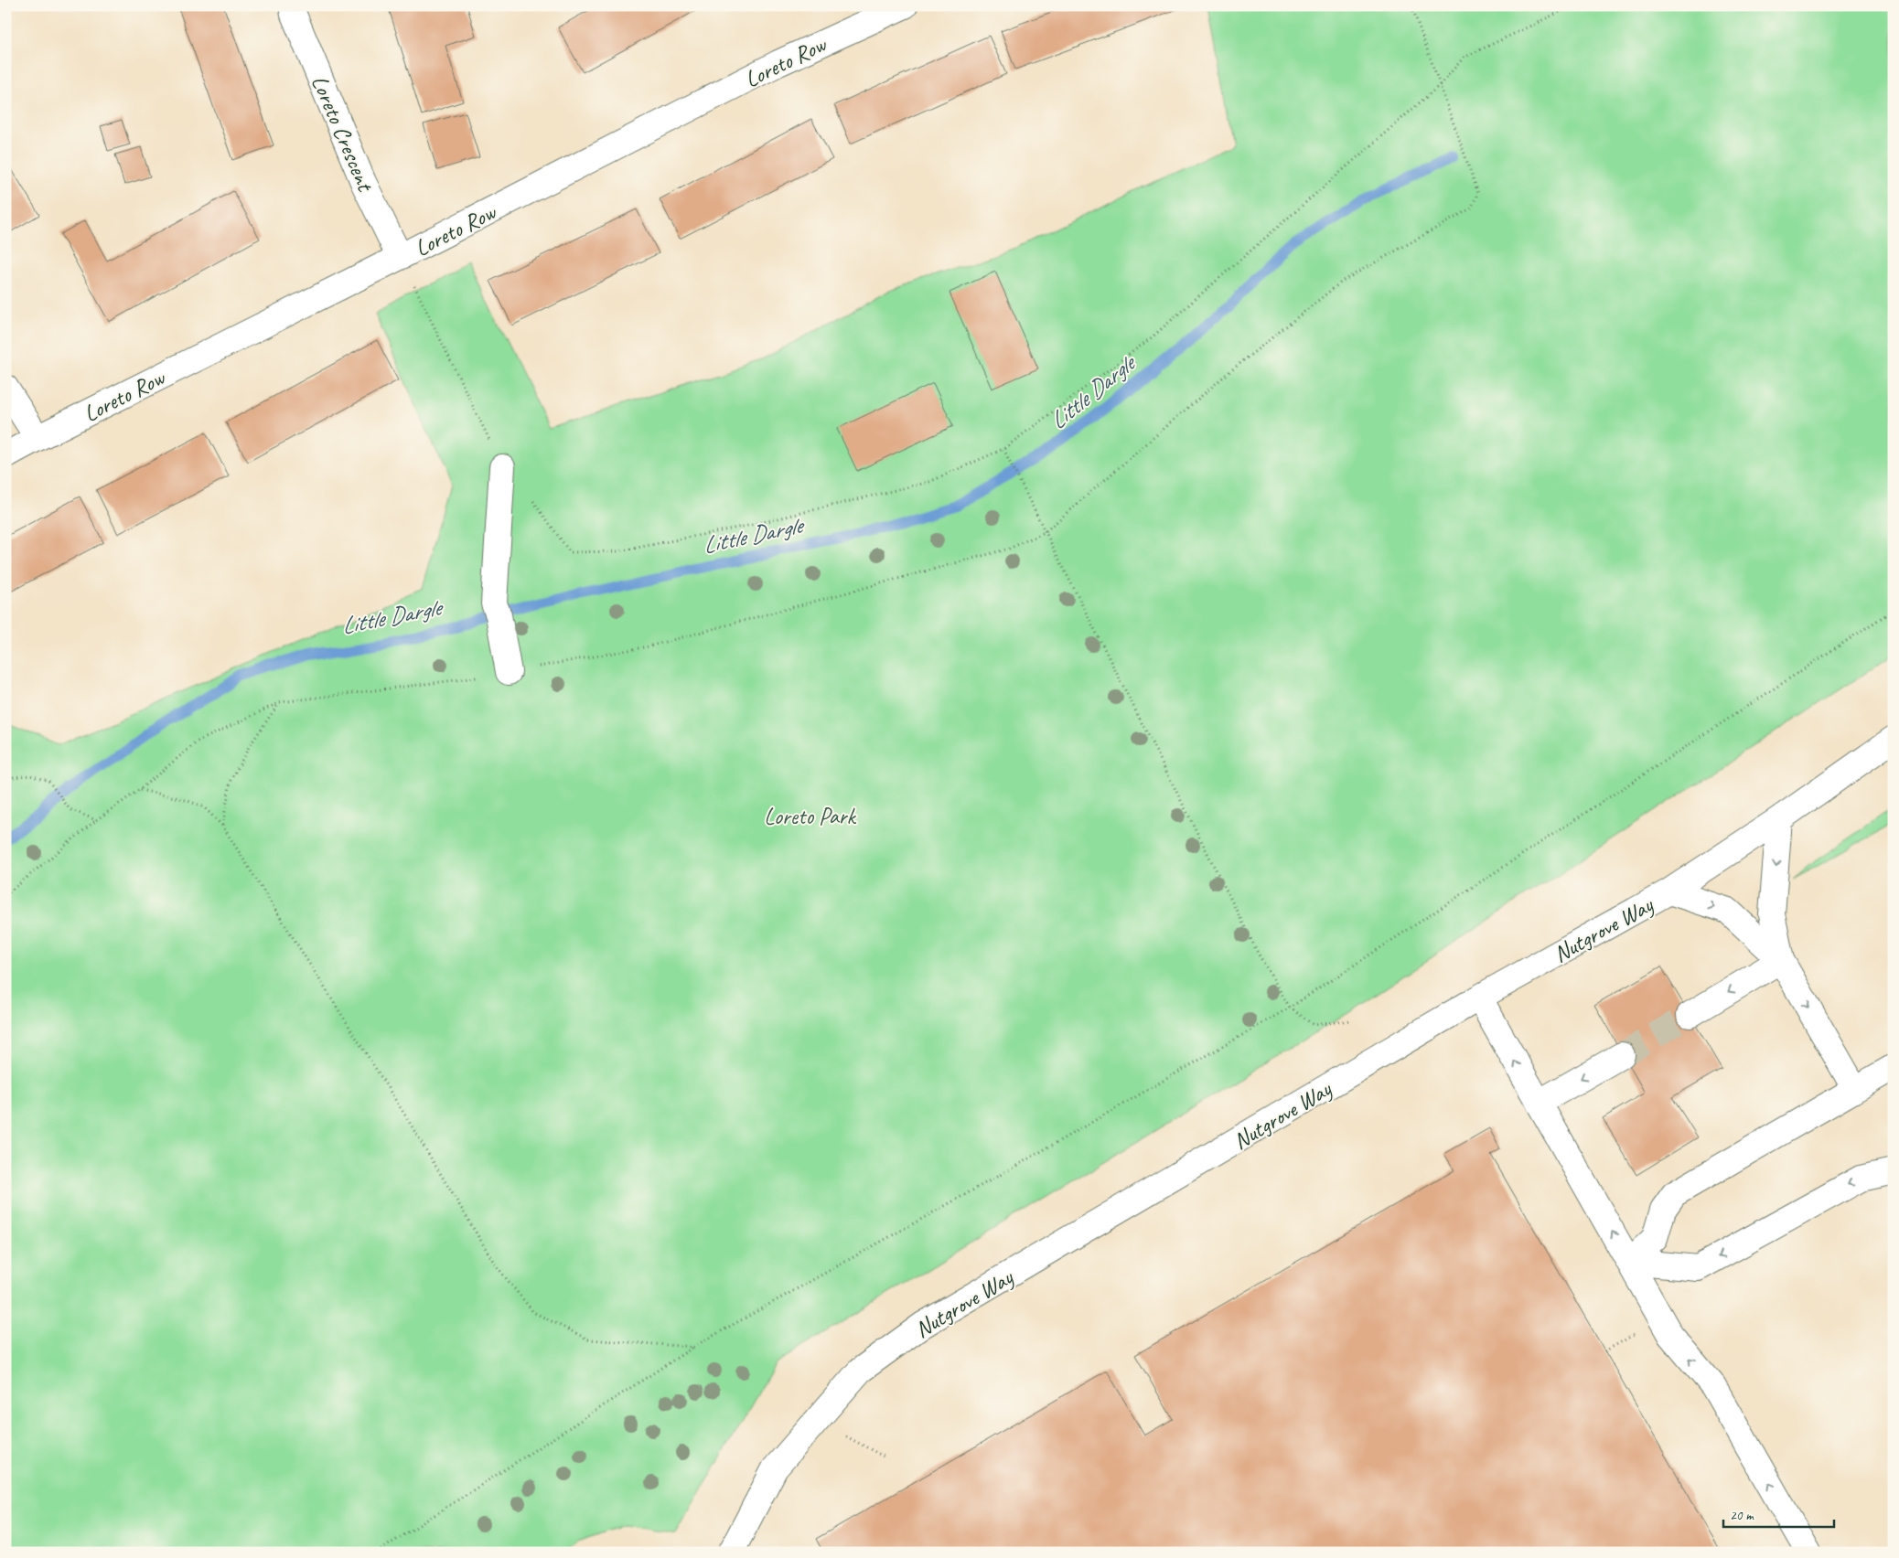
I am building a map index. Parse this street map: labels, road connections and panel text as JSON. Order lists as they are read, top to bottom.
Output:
{
  "streets": {
    "street": ["Loreto Row", "Loreto Crescent", "Nutgrove Way"]
  },
  "crossings": [
    ["Loreto Row", "Loreto Crescent"]
  ],
  "water": ["Little Dargle"],
  "parks": ["Loreto Park"],
  "scale_bar": "20 m"
}
